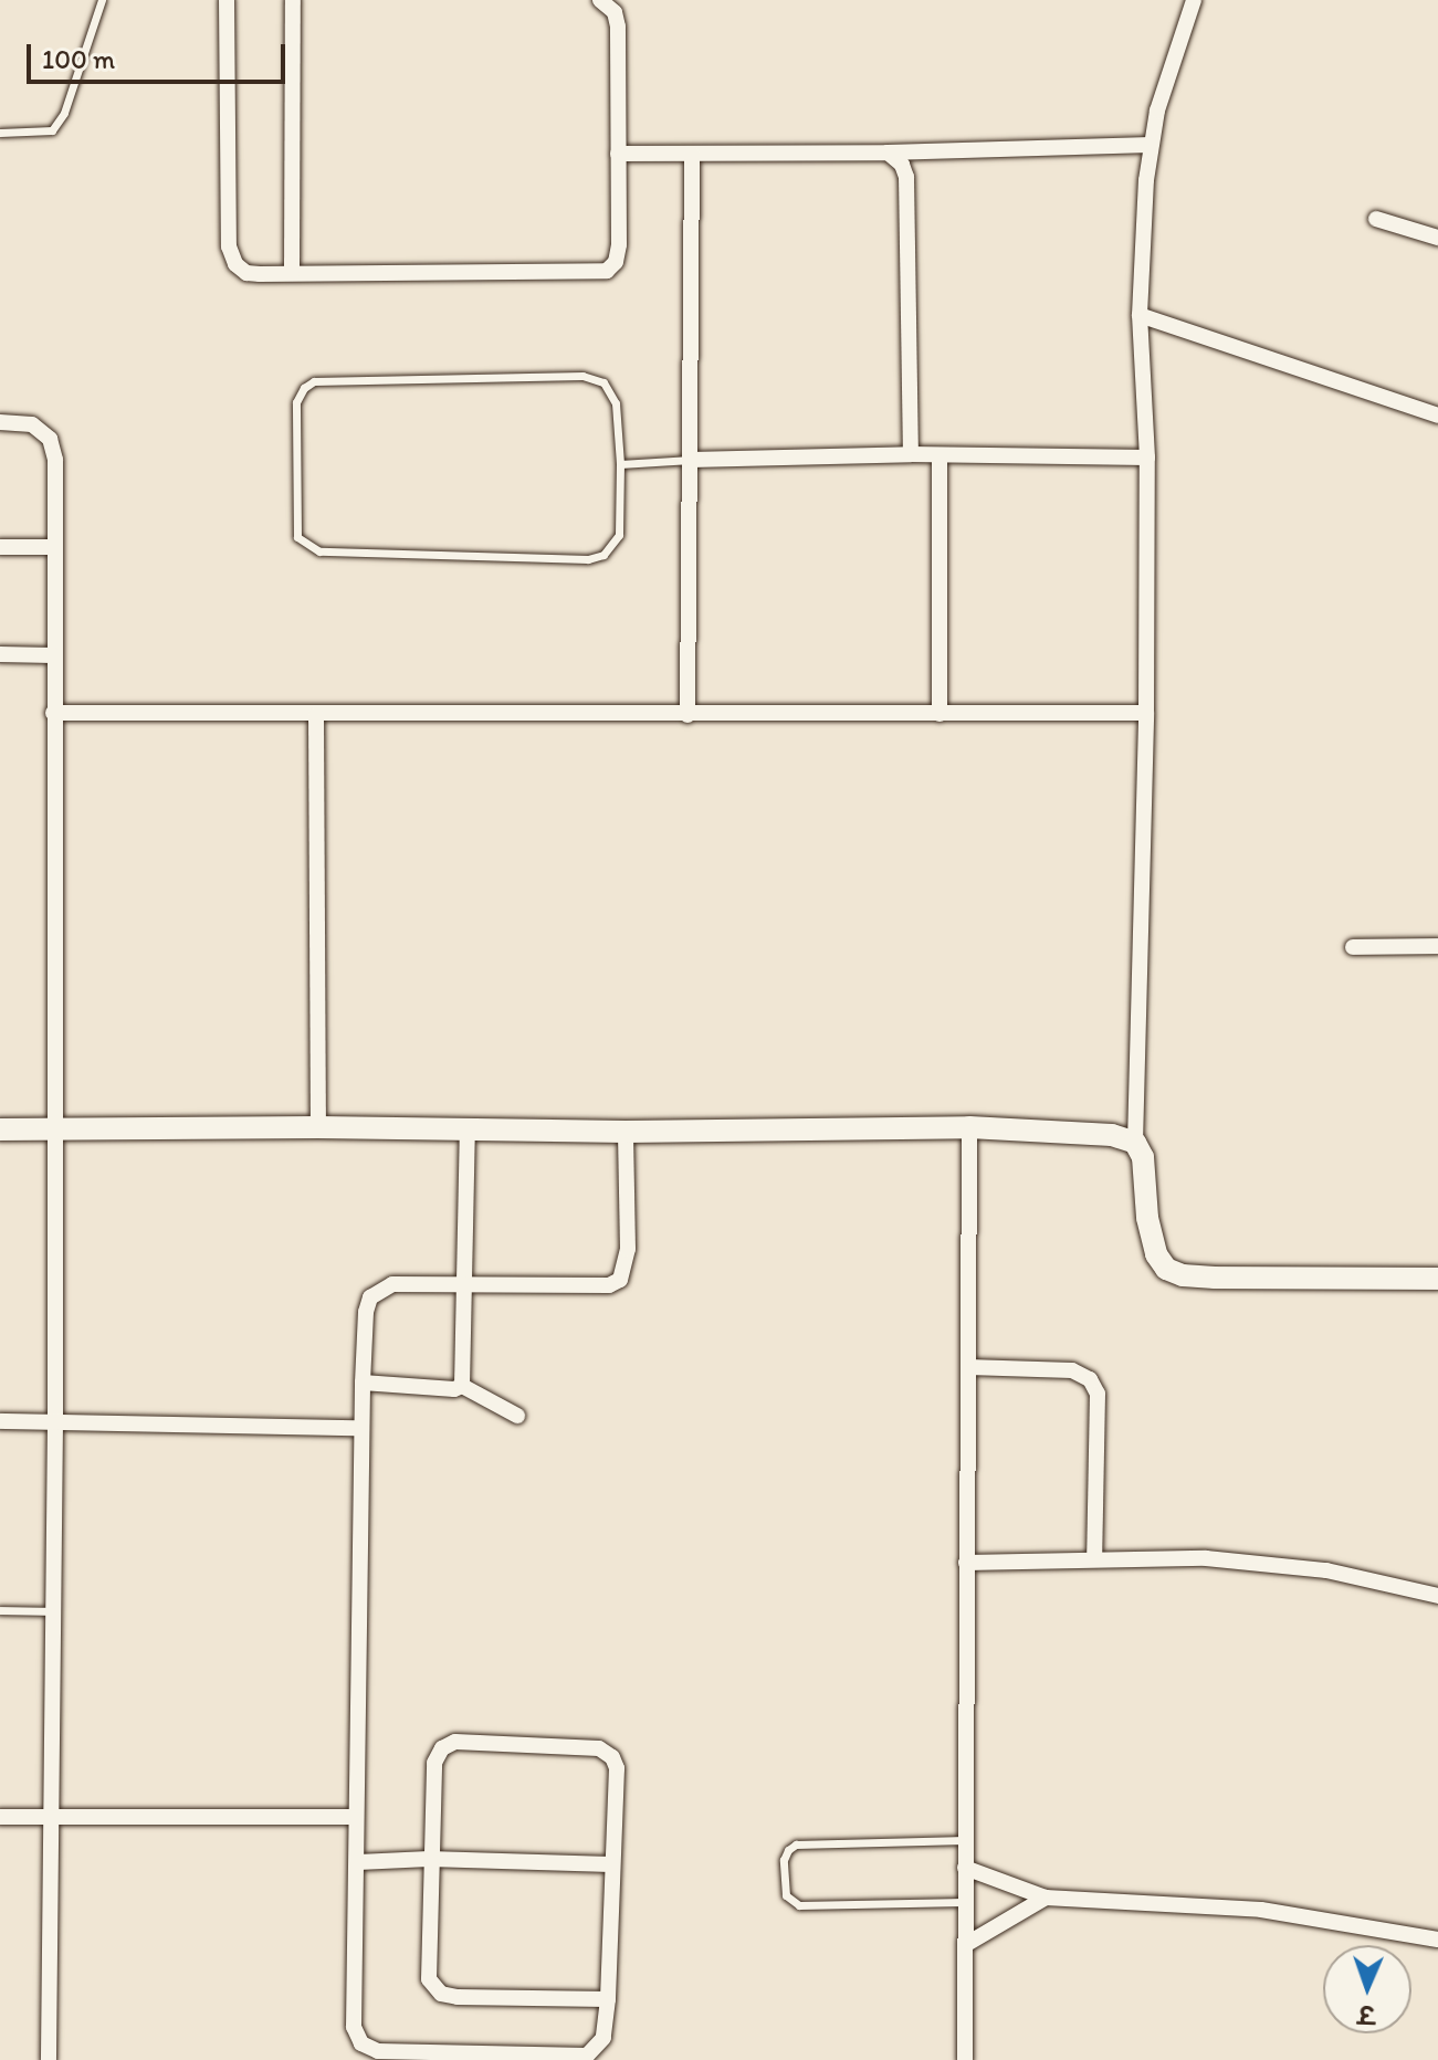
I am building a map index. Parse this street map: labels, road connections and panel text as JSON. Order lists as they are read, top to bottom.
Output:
{
  "scale_bar": "100 m",
  "north": "bottom"
}
